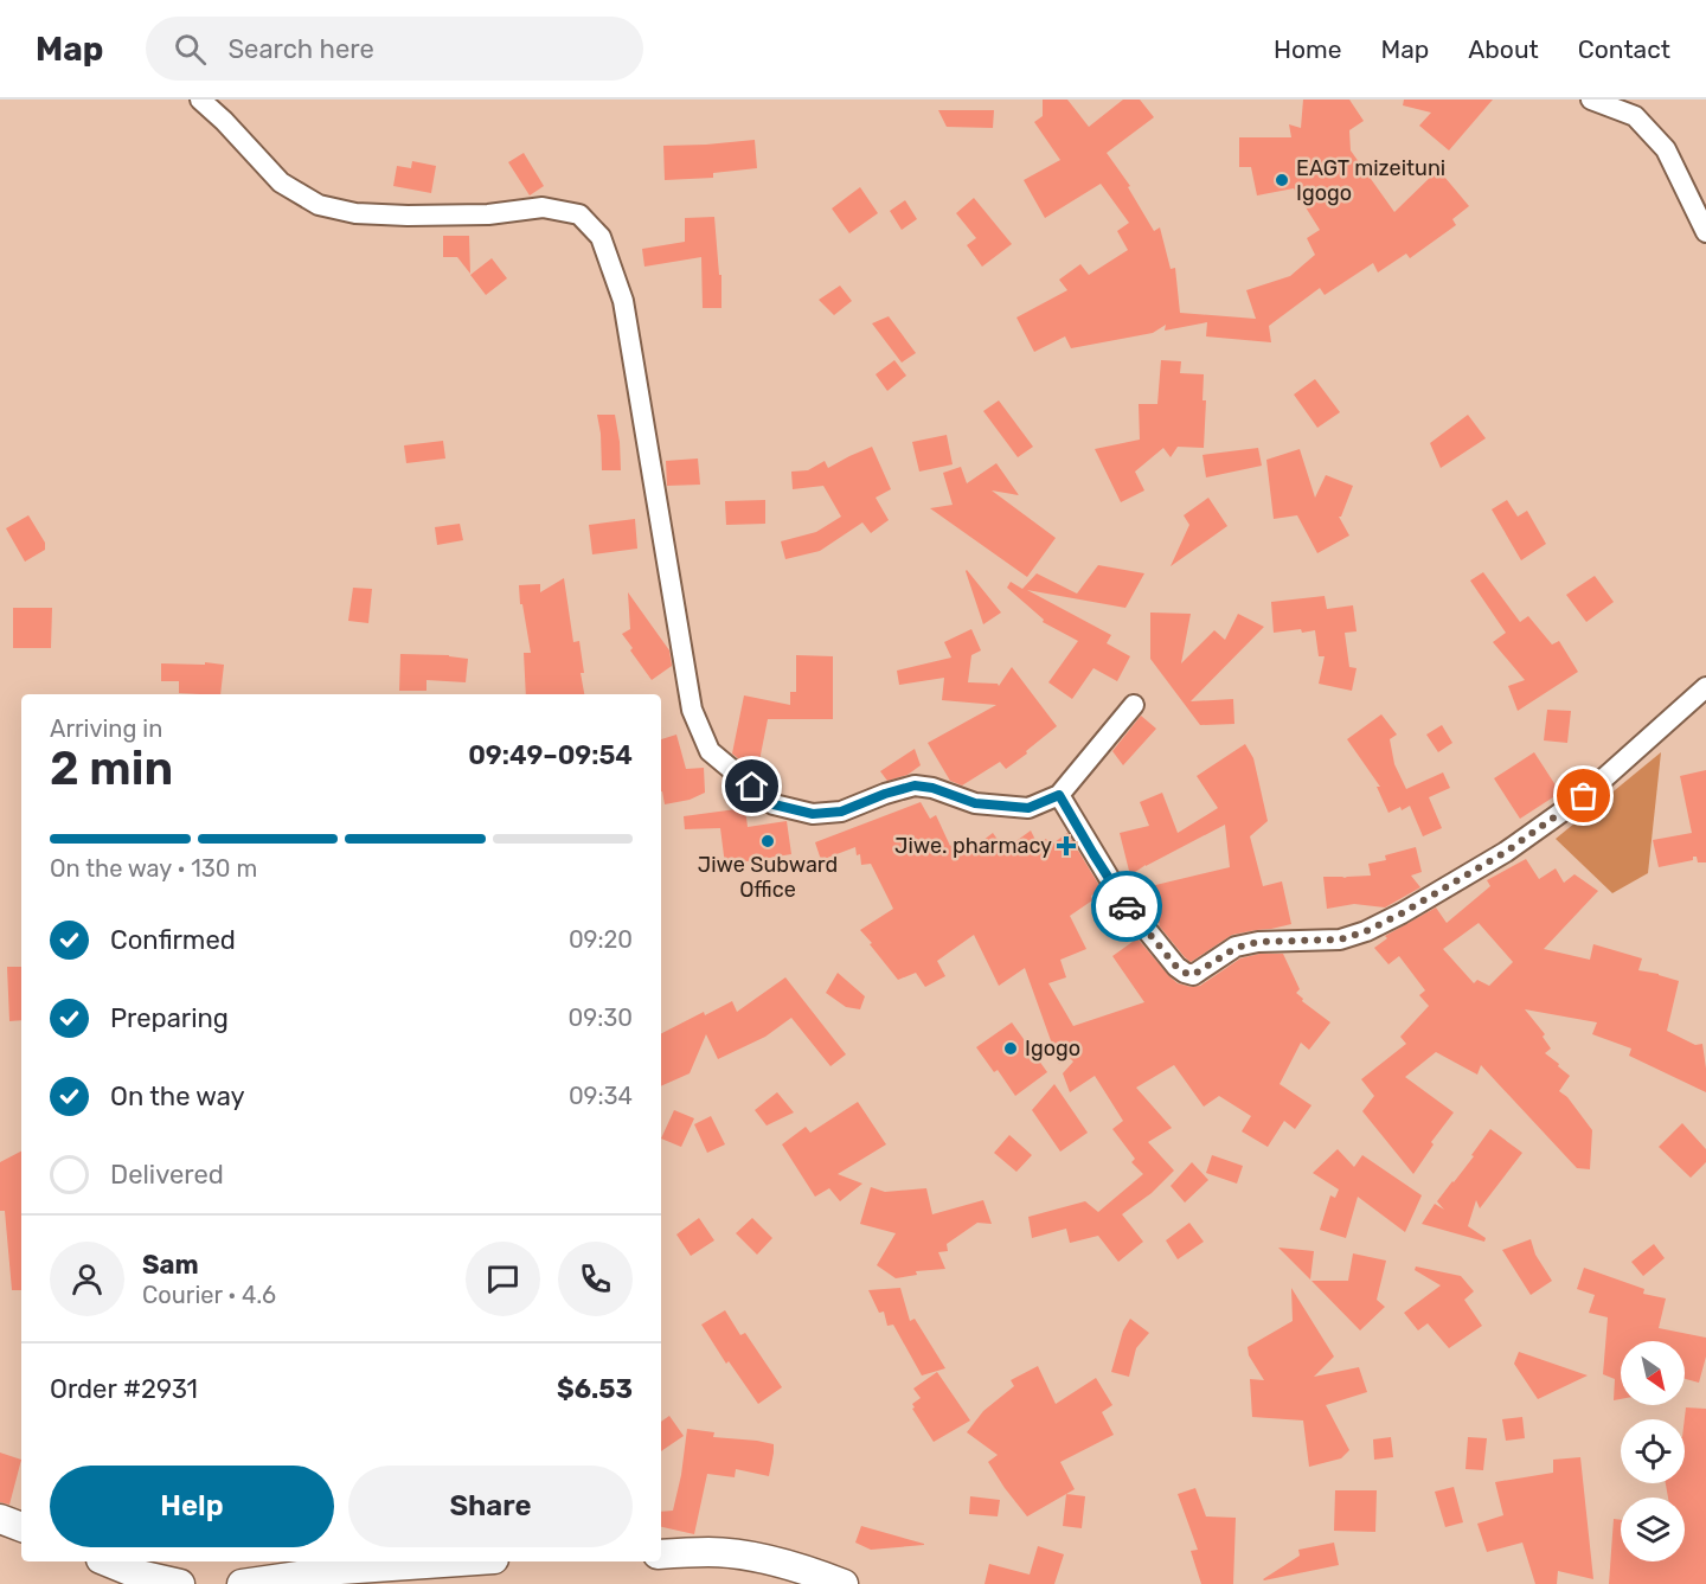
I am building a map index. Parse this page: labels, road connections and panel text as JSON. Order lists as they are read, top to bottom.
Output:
{
  "places": {
    "other": ["EAGT mizeituni Igogo", "Jiwe Subward Office", "Igogo"],
    "health": ["Jiwe. pharmacy"]
  },
  "north": "bottom right",
  "page": {
    "header": "Map",
    "search": "Search here",
    "nav": [
      "Home",
      "Map",
      "About",
      "Contact"
    ],
    "heading": ["2 min", "Arriving in", "09:49–09:54"],
    "panel": [
      "Sam",
      "Courier · 4.6",
      "Order #2931",
      "$6.53"
    ],
    "bar": "On the way · 130 m",
    "list": [
      ["Confirmed", "09:20"],
      ["Preparing", "09:30"],
      ["On the way", "09:34"],
      "Delivered"
    ],
    "buttons": ["Help", "Share"]
  }
}
